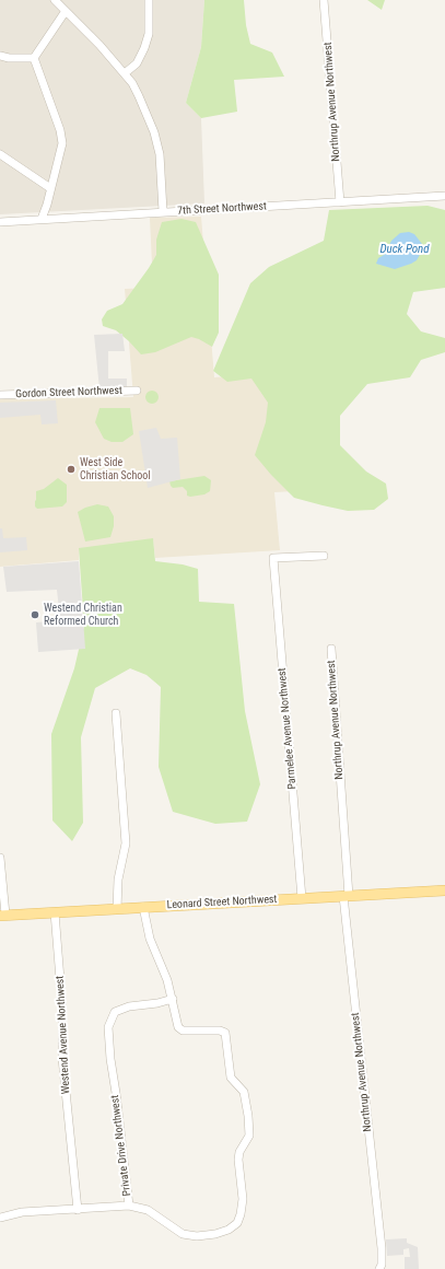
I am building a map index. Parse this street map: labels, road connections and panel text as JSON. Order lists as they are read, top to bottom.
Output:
{
  "streets": {
    "main road": ["Leonard Street Northwest"],
    "street": [
      "Northrup Avenue Northwest",
      "7th Street Northwest",
      "Gordon Street Northwest",
      "Parmelee Avenue Northwest",
      "Westend Avenue Northwest",
      "Private Drive Northwest"
    ]
  },
  "crossings": [
    ["Northrup Avenue Northwest", "7th Street Northwest"],
    ["Northrup Avenue Northwest", "Leonard Street Northwest"],
    ["Parmelee Avenue Northwest", "Leonard Street Northwest"],
    ["Leonard Street Northwest", "Westend Avenue Northwest"],
    ["Leonard Street Northwest", "Private Drive Northwest"]
  ],
  "water": ["Duck Pond"],
  "places": ["West Side Christian School", "Westend Christian Reformed Church"]
}
